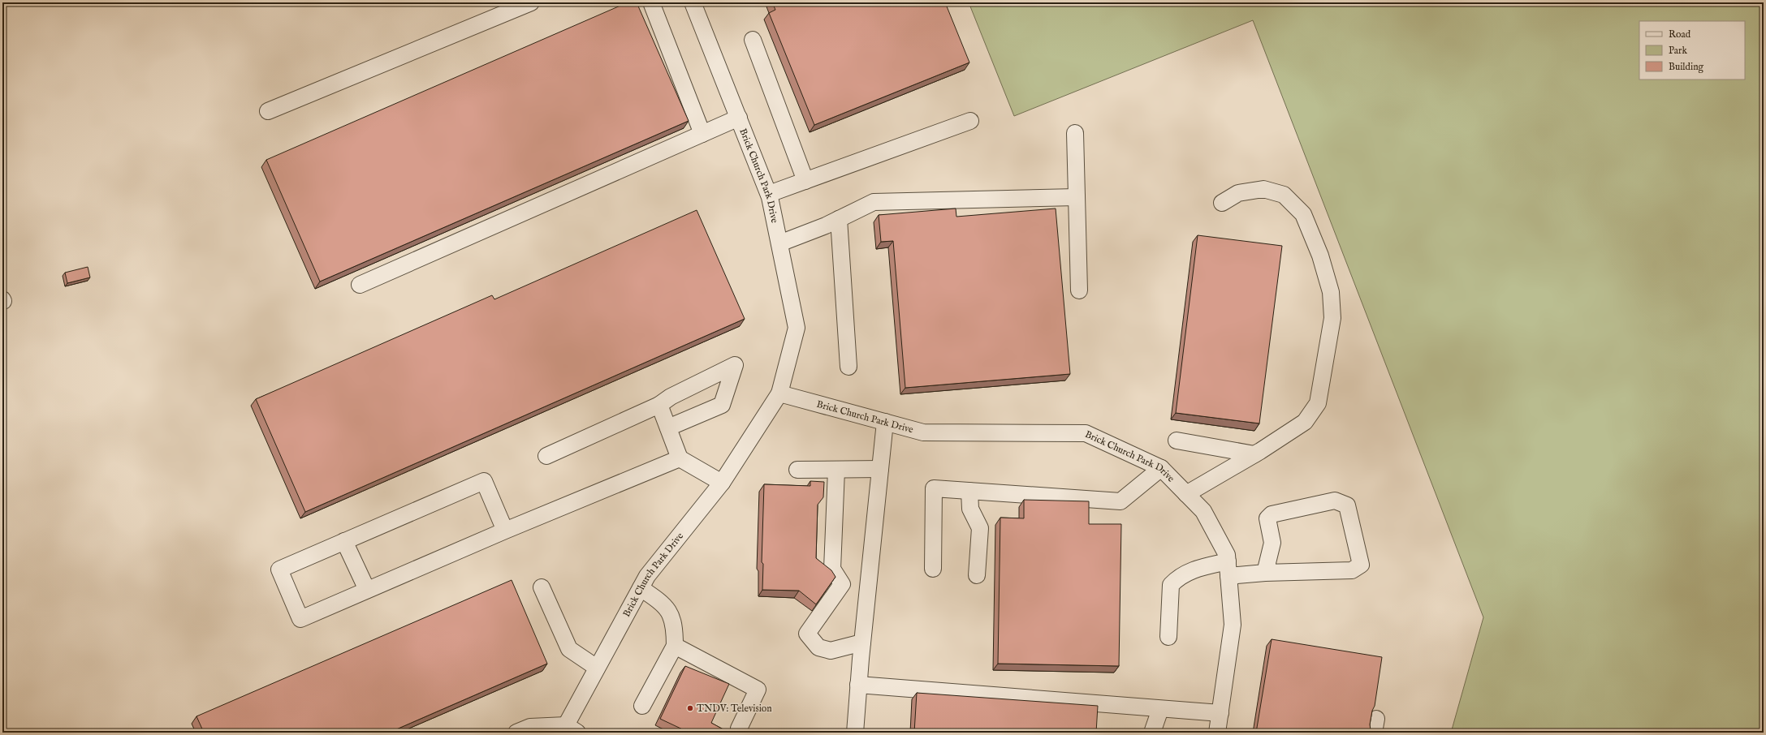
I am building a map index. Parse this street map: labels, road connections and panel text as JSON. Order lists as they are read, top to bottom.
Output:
{
  "streets": {
    "street": ["Brick Church Park Drive"]
  },
  "places": ["TNDV: Television"],
  "legend": ["Road", "Park", "Building"]
}
